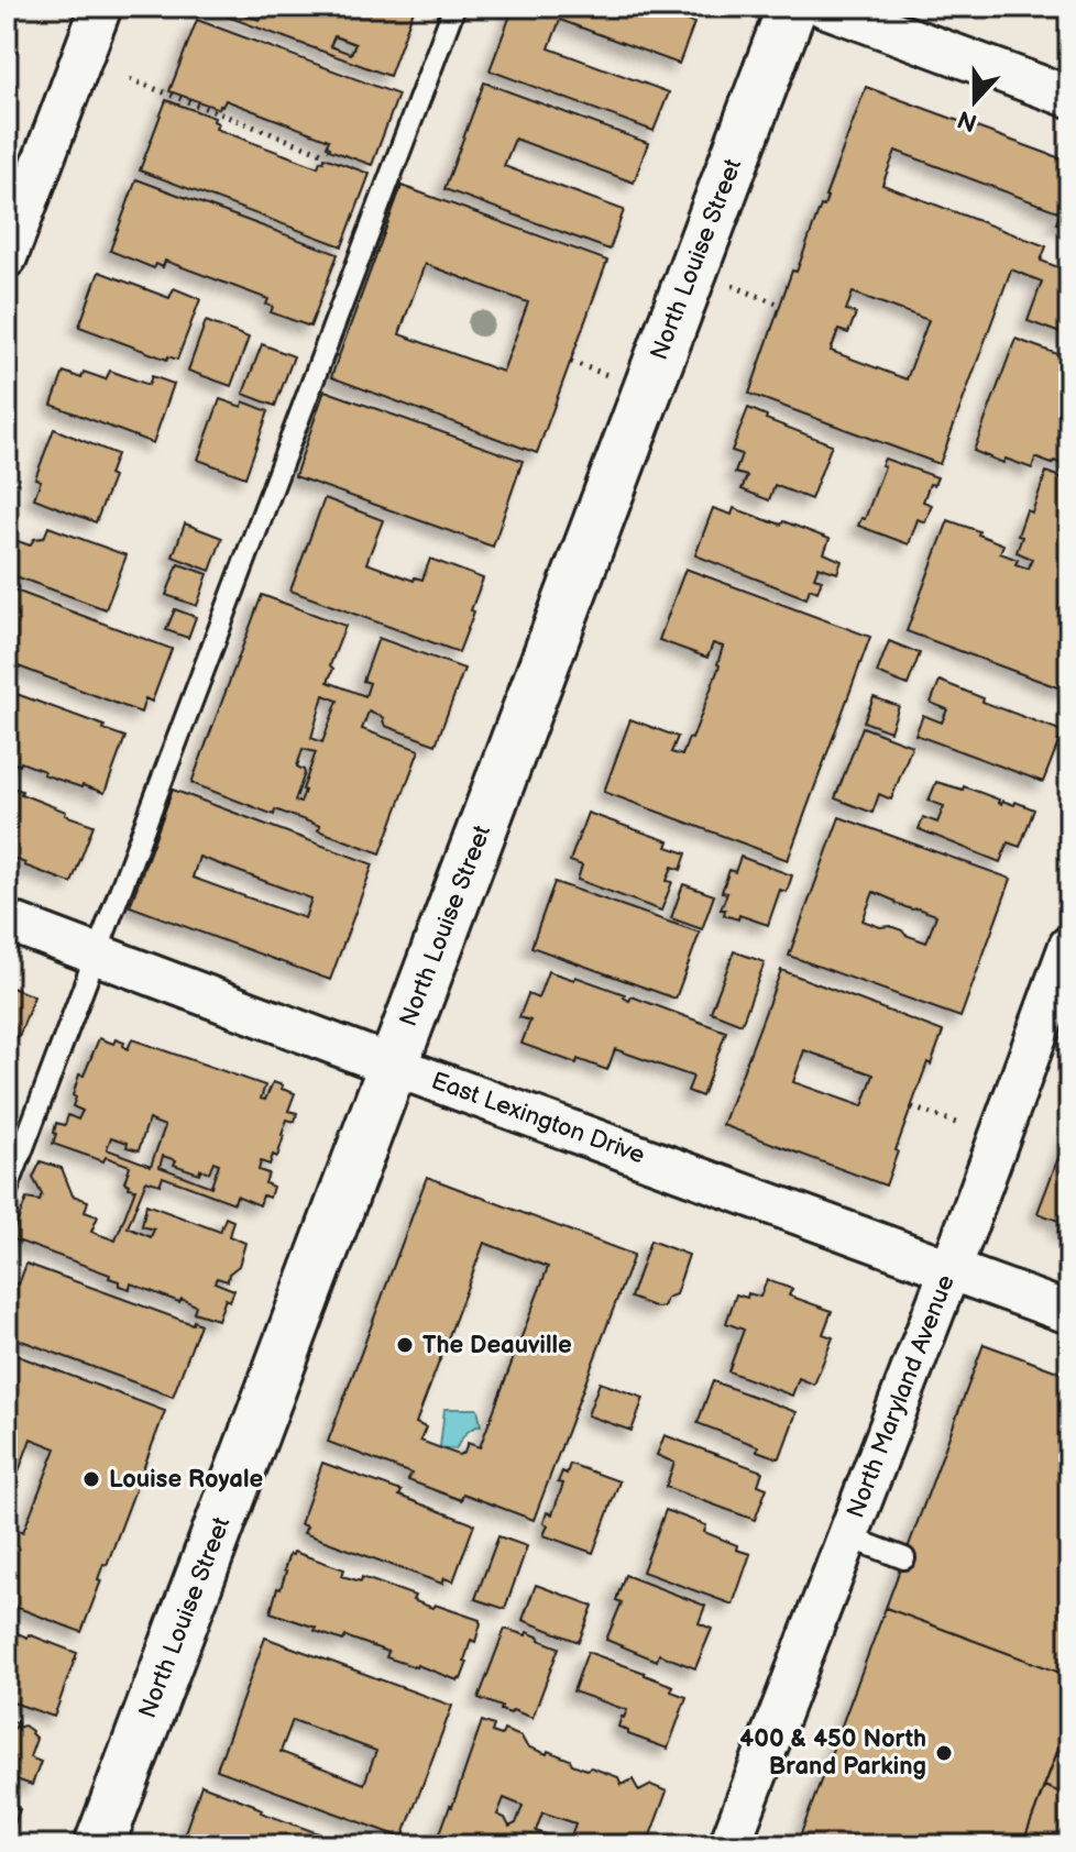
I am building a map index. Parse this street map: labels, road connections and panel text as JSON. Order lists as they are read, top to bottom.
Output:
{
  "streets": {
    "street": ["North Louise Street", "East Lexington Drive", "North Maryland Avenue"]
  },
  "crossings": [
    ["North Louise Street", "East Lexington Drive"],
    ["East Lexington Drive", "North Maryland Avenue"]
  ],
  "places": ["The Deauville", "Louise Royale", "400 & 450 North Brand Parking"],
  "north": "bottom"
}
